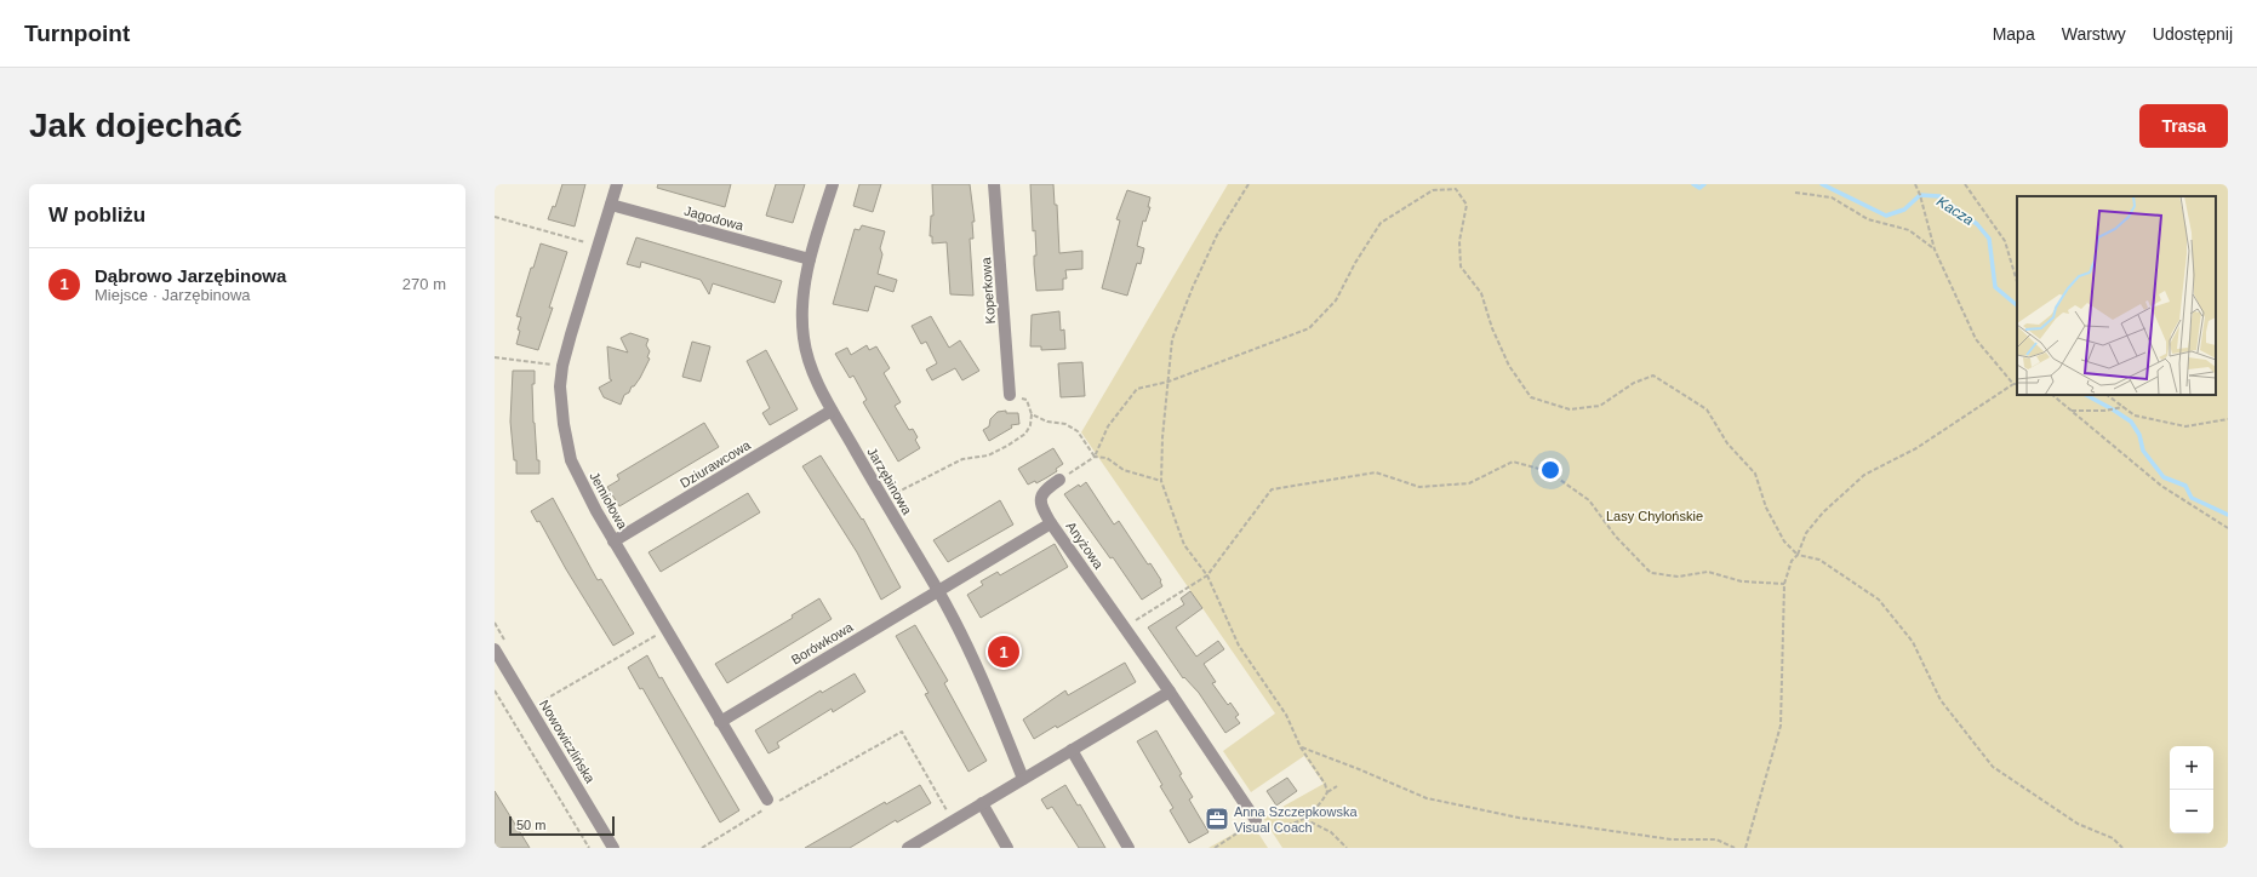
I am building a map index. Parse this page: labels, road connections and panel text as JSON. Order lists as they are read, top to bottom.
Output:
{
  "streets": {
    "street": [
      "Jagodowa",
      "Koperkowa",
      "Dziurawcowa",
      "Jarzębinowa",
      "Jemiołowa",
      "Anyżowa",
      "Borówkowa",
      "Nowowiczlińska"
    ]
  },
  "crossings": [
    ["Jagodowa", "Jarzębinowa"],
    ["Jagodowa", "Jemiołowa"],
    ["Dziurawcowa", "Jarzębinowa"],
    ["Dziurawcowa", "Jemiołowa"],
    ["Jarzębinowa", "Anyżowa"],
    ["Jarzębinowa", "Borówkowa"],
    ["Jemiołowa", "Borówkowa"],
    ["Anyżowa", "Borówkowa"]
  ],
  "water": ["Kacza"],
  "parks": ["Lasy Chylońskie"],
  "places": {
    "office": ["Anna Szczepkowska Visual Coach"]
  },
  "scale_bar": "50 m",
  "page": {
    "header": "Turnpoint",
    "nav": ["Mapa", "Warstwy", "Udostępnij"],
    "buttons": "Trasa",
    "title": "Jak dojechać",
    "heading": "W pobliżu",
    "list": [
      {
        "mark": "1",
        "name": "Dąbrowo Jarzębinowa",
        "note": "Miejsce · Jarzębinowa",
        "value": "270 m"
      }
    ],
    "pins": "1",
    "map_buttons": ["+", "−"],
    "scale": "50 m"
  }
}
